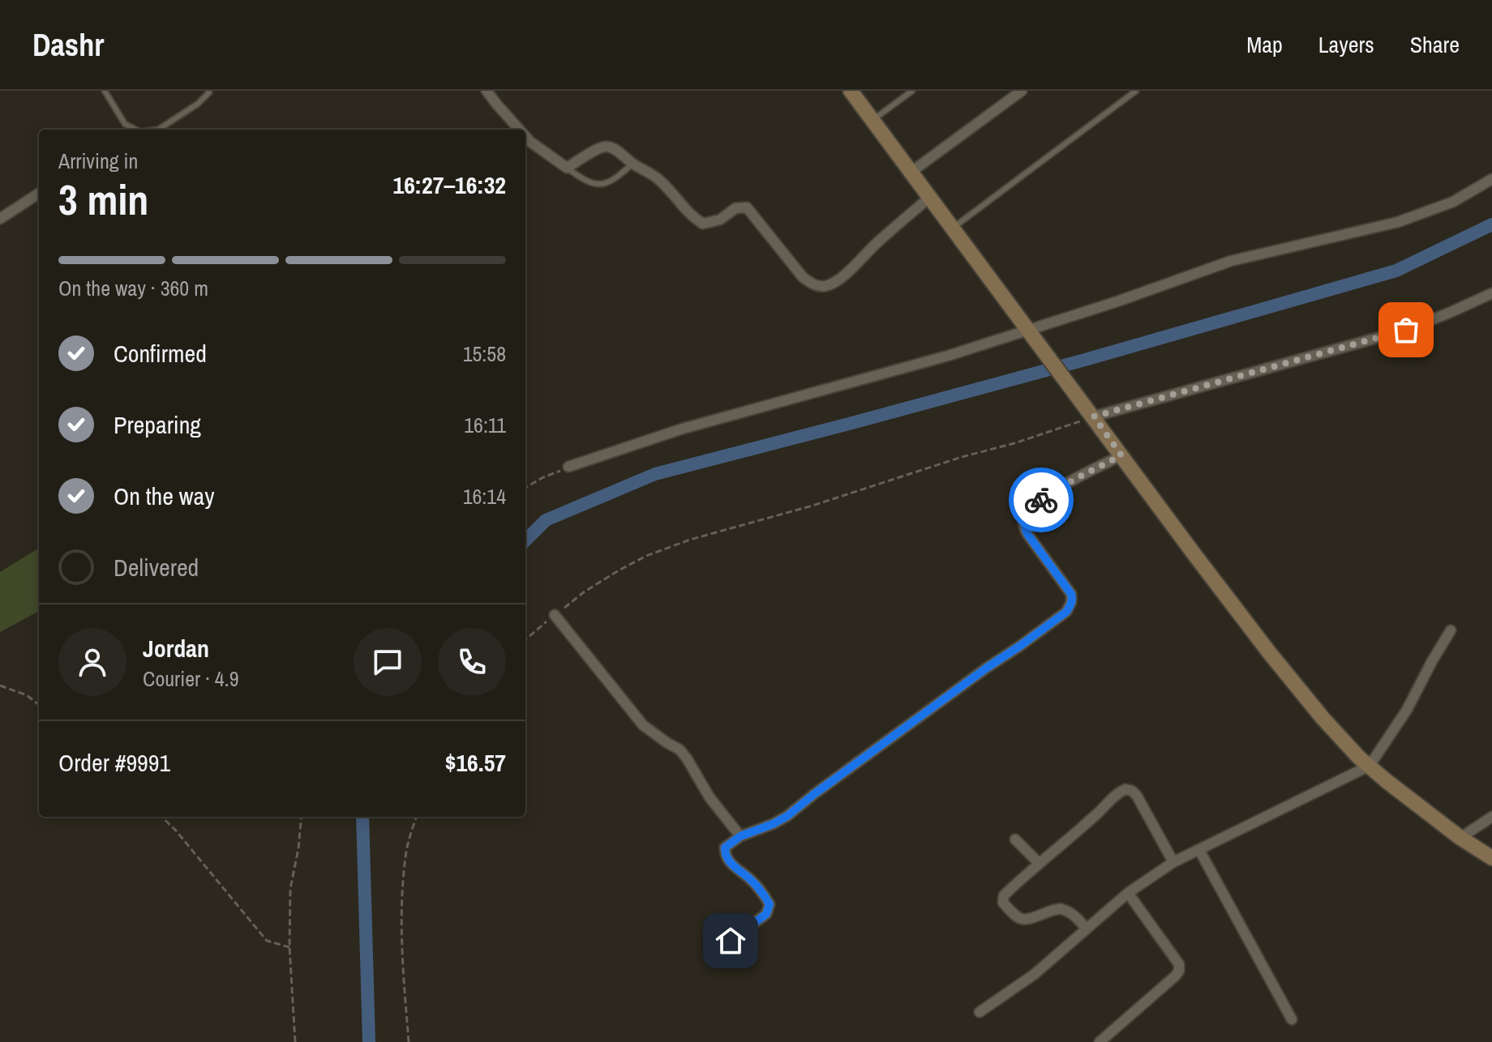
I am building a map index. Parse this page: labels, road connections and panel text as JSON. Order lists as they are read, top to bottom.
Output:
{
  "page": {
    "header": "Dashr",
    "nav": ["Map", "Layers", "Share"],
    "heading": ["3 min", "Arriving in", "16:27–16:32"],
    "panel": [
      "Jordan",
      "Courier · 4.9",
      "Order #9991",
      "$16.57"
    ],
    "bar": "On the way · 360 m",
    "list": [
      ["Confirmed", "15:58"],
      ["Preparing", "16:11"],
      ["On the way", "16:14"],
      "Delivered"
    ]
  }
}
